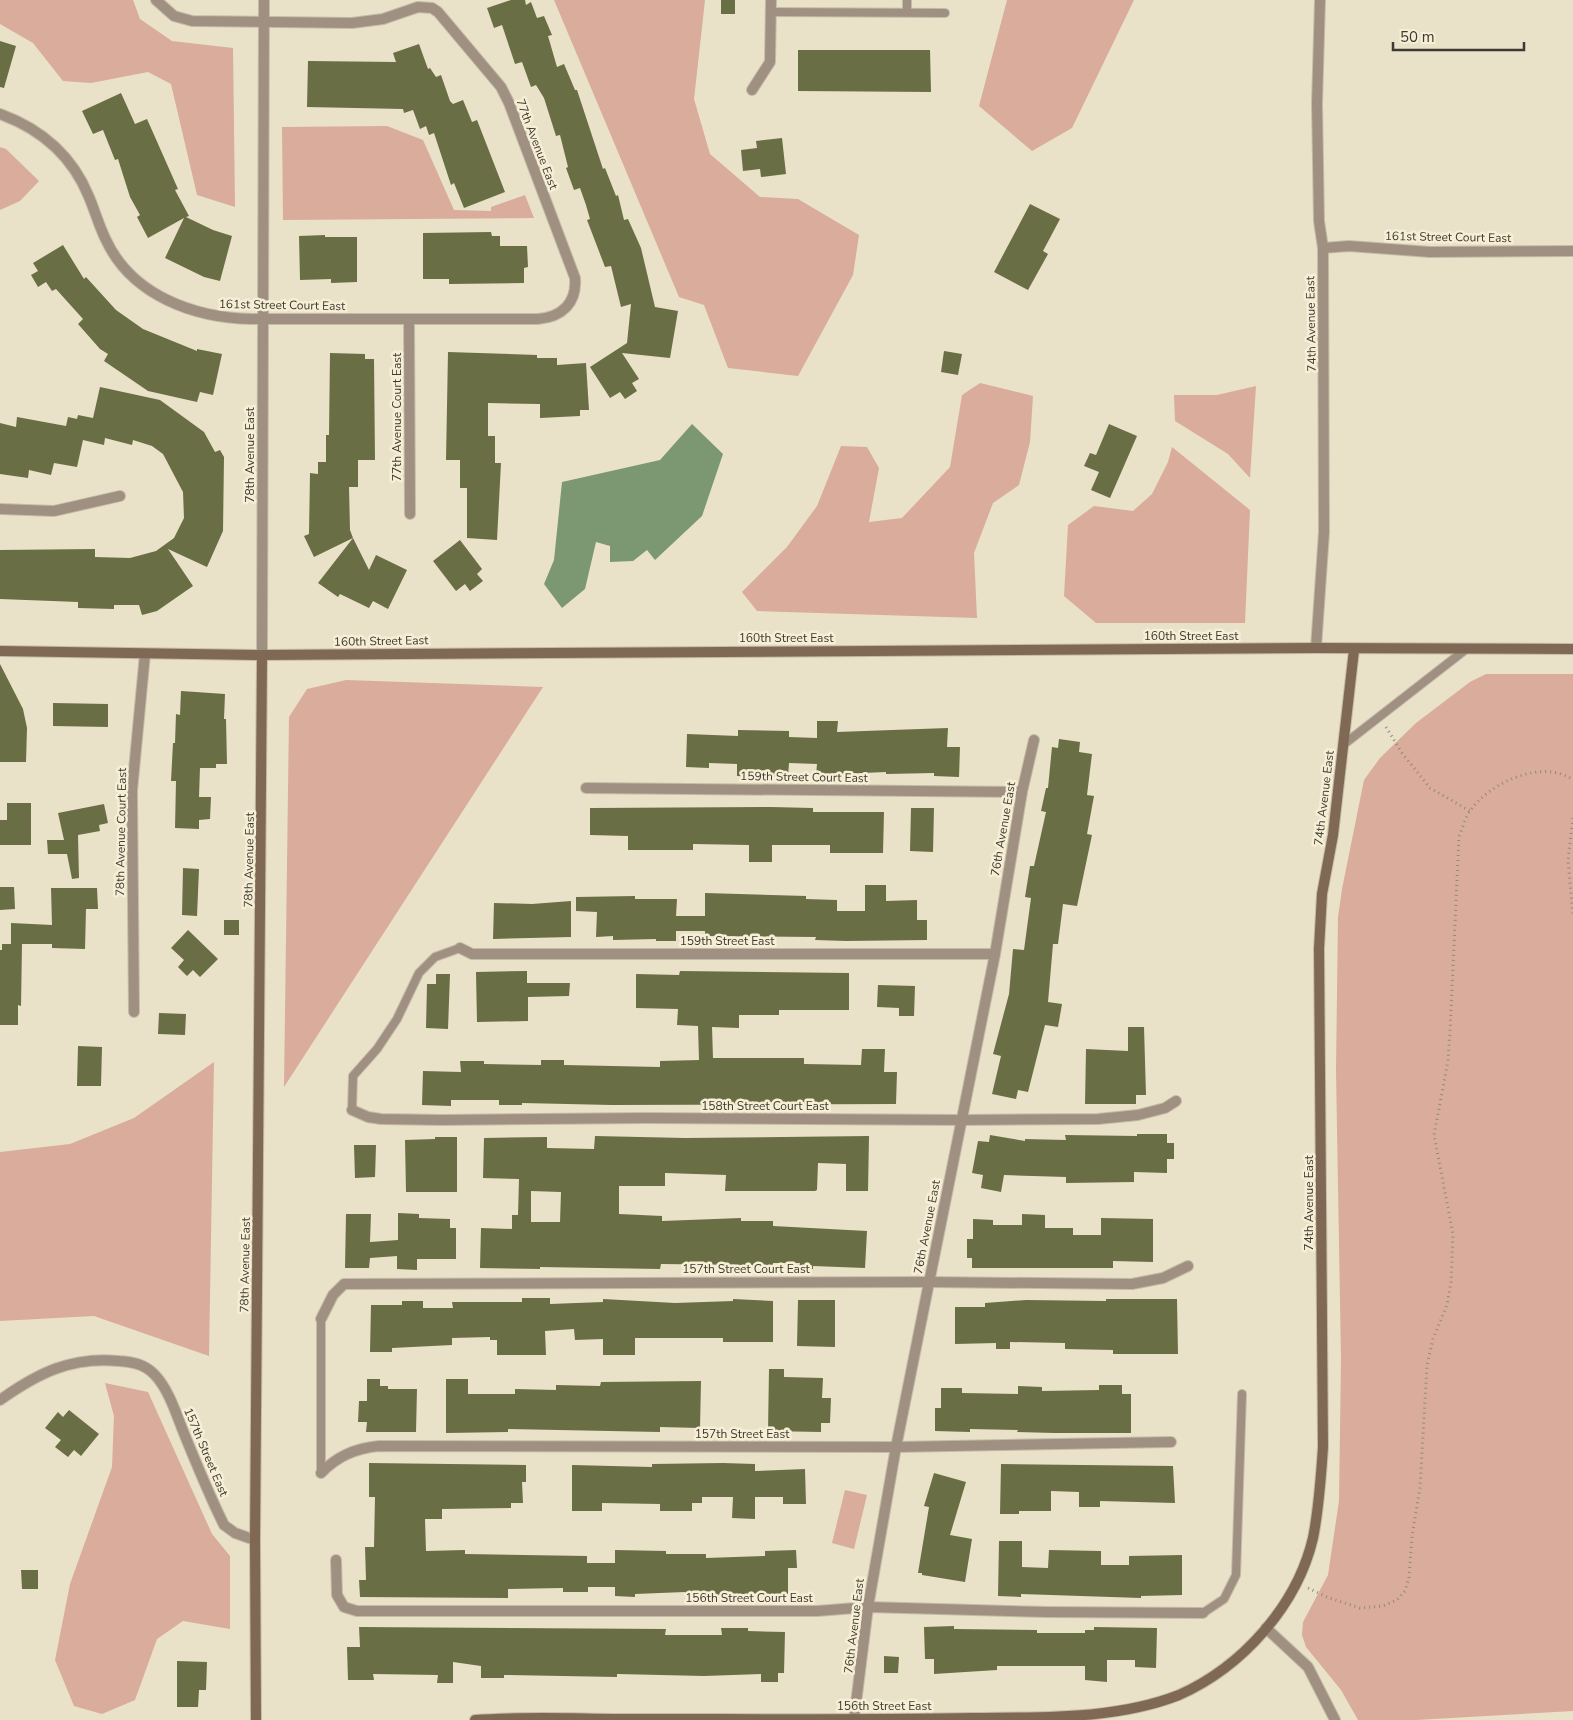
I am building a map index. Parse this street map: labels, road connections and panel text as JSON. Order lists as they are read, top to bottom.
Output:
{
  "streets": {
    "street": [
      "77th Avenue East",
      "161st Street Court East",
      "74th Avenue East",
      "77th Avenue Court East",
      "78th Avenue East",
      "160th Street East",
      "159th Street Court East",
      "76th Avenue East",
      "78th Avenue Court East",
      "159th Street East",
      "158th Street Court East",
      "157th Street Court East",
      "157th Street East",
      "156th Street Court East",
      "156th Street East"
    ]
  },
  "crossings": [
    ["77th Avenue East", "161st Street Court East"],
    ["77th Avenue East", "78th Avenue East"],
    ["161st Street Court East", "74th Avenue East"],
    ["161st Street Court East", "77th Avenue Court East"],
    ["161st Street Court East", "78th Avenue East"],
    ["74th Avenue East", "160th Street East"],
    ["74th Avenue East", "156th Street East"],
    ["78th Avenue East", "160th Street East"],
    ["78th Avenue East", "157th Street East"],
    ["160th Street East", "78th Avenue Court East"],
    ["159th Street Court East", "76th Avenue East"],
    ["76th Avenue East", "159th Street East"],
    ["76th Avenue East", "158th Street Court East"],
    ["76th Avenue East", "157th Street Court East"],
    ["76th Avenue East", "157th Street East"],
    ["76th Avenue East", "156th Street Court East"],
    ["76th Avenue East", "156th Street East"]
  ],
  "scale_bar": "50 m"
}
